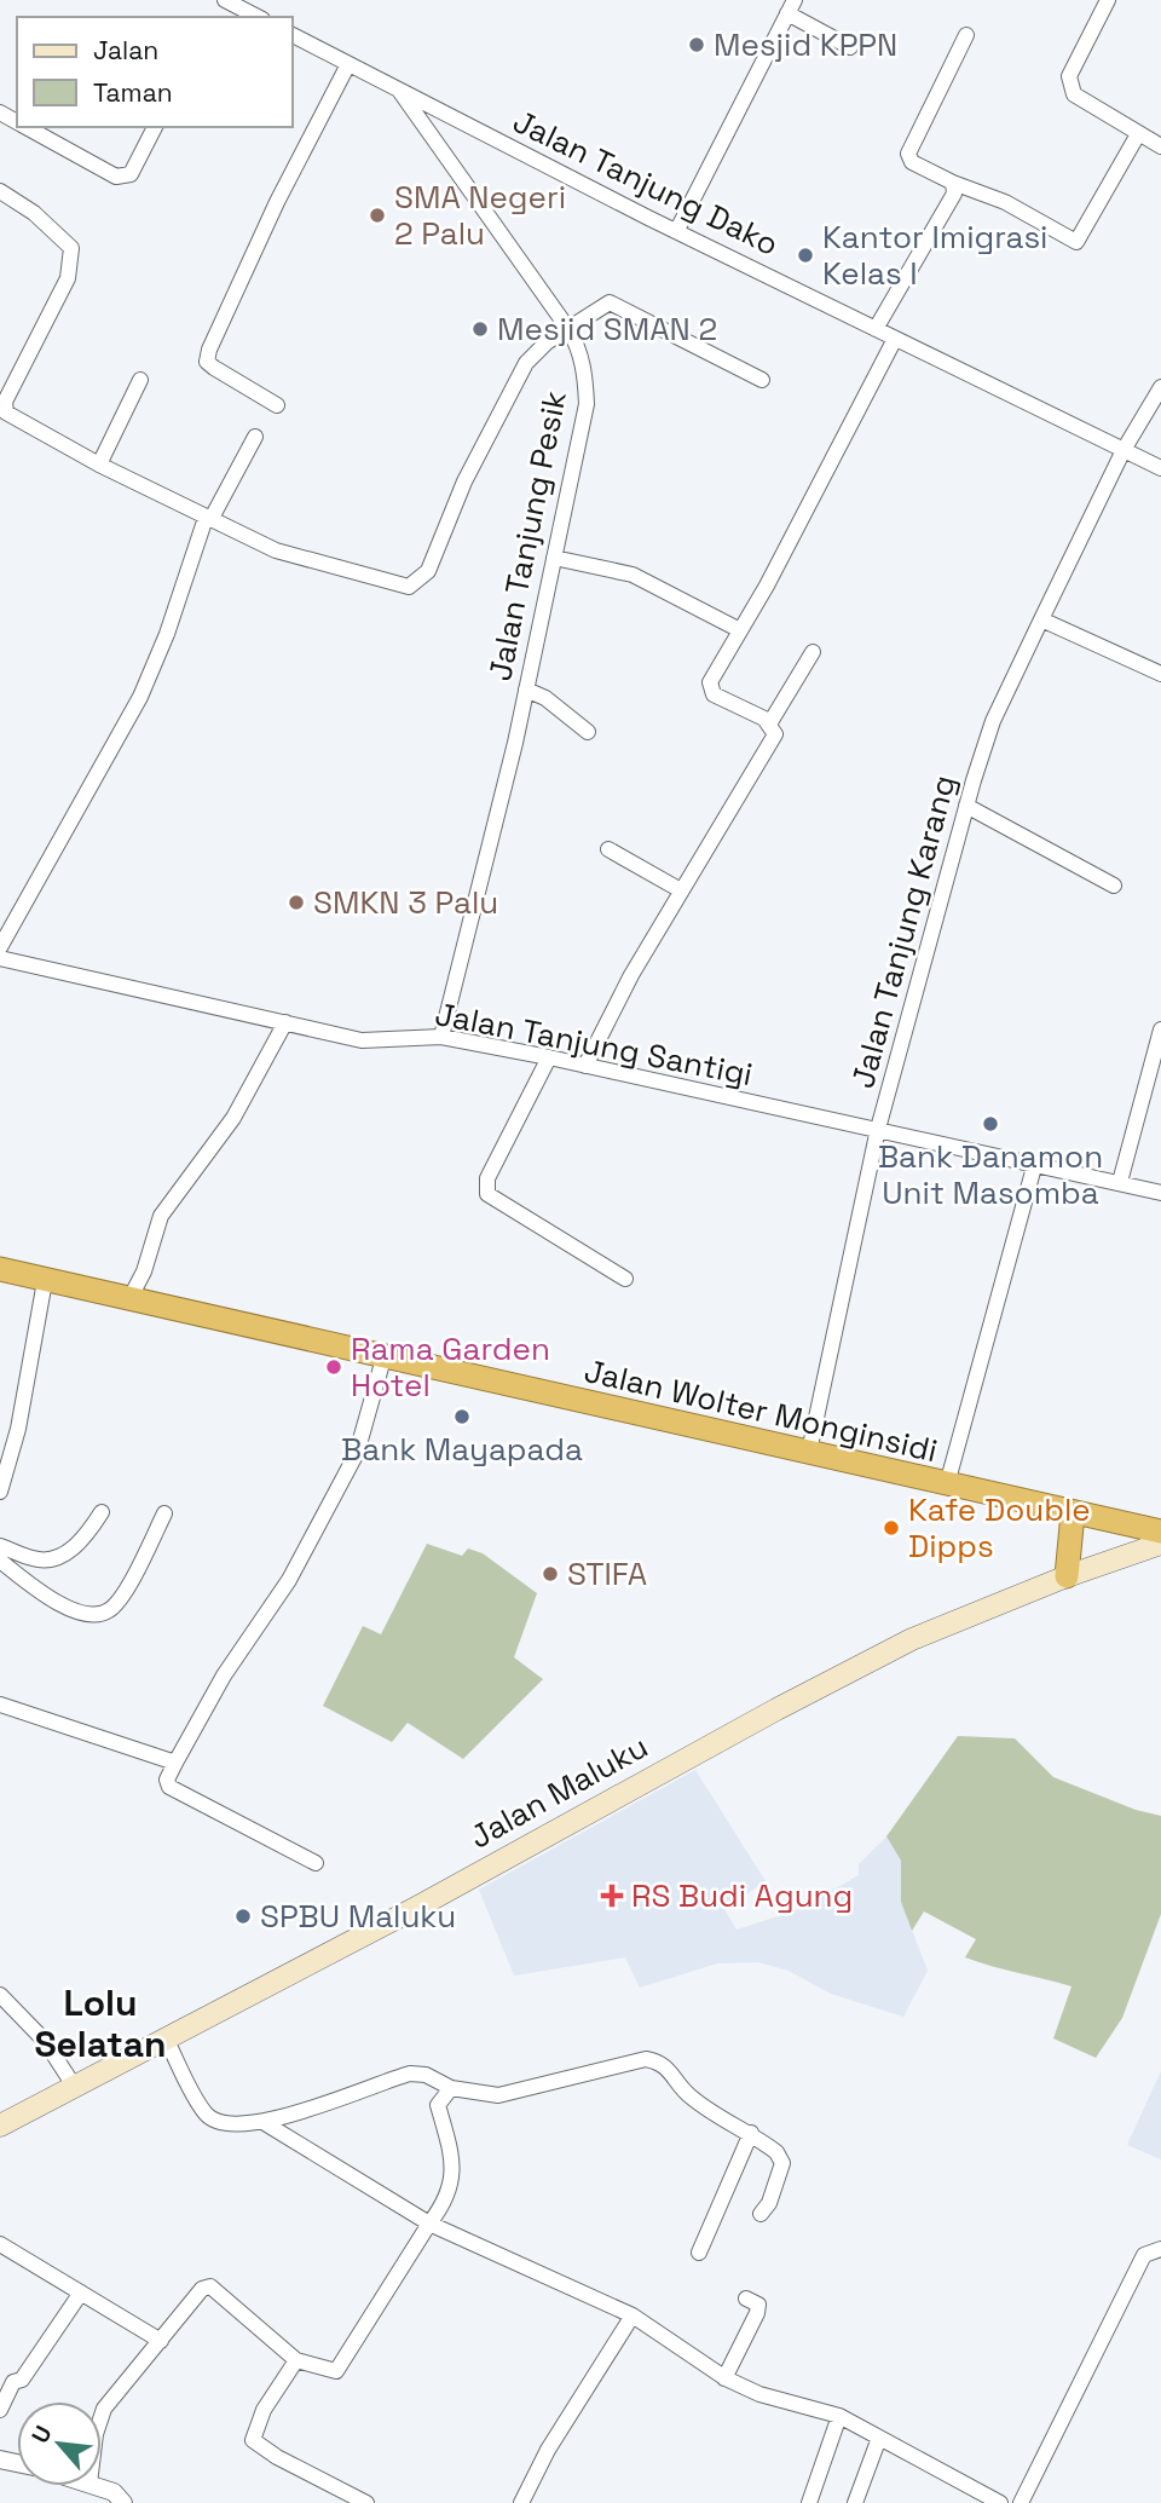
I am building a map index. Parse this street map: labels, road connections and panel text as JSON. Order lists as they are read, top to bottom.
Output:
{
  "streets": {
    "highway": ["Jalan Wolter Monginsidi"],
    "main road": ["Jalan Maluku"],
    "street": [
      "Jalan Tanjung Dako",
      "Jalan Tanjung Pesik",
      "Jalan Tanjung Karang",
      "Jalan Tanjung Santigi"
    ]
  },
  "crossings": [
    ["Jalan Tanjung Dako", "Jalan Tanjung Pesik"],
    ["Jalan Tanjung Dako", "Jalan Tanjung Karang"],
    ["Jalan Tanjung Pesik", "Jalan Tanjung Santigi"],
    ["Jalan Tanjung Karang", "Jalan Tanjung Santigi"],
    ["Jalan Tanjung Karang", "Jalan Wolter Monginsidi"]
  ],
  "districts": ["Lolu Selatan"],
  "places": {
    "other": [
      "Mesjid KPPN",
      "SMA Negeri 2 Palu",
      "Kantor Imigrasi Kelas I",
      "Mesjid SMAN 2",
      "SMKN 3 Palu",
      "Bank Danamon Unit Masomba",
      "Rama Garden Hotel",
      "Bank Mayapada",
      "Kafe Double Dipps",
      "STIFA",
      "SPBU Maluku"
    ],
    "health": ["RS Budi Agung"]
  },
  "legend": ["Jalan", "Taman"],
  "north": "top left"
}
